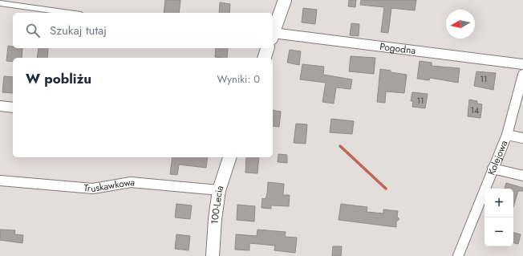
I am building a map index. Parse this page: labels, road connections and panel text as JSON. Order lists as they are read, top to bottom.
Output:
{
  "streets": {
    "street": [
      "Pogodna",
      "Kolejowa",
      "Truskawkowa",
      "100-Lecia"
    ]
  },
  "crossings": [
    ["Truskawkowa", "100-Lecia"]
  ],
  "house_numbers": ["11", "11", "14"],
  "north": "left",
  "page": {
    "search": "Szukaj tutaj",
    "heading": ["W pobliżu", "Wyniki: 0"],
    "map_buttons": ["+", "−"]
  }
}
